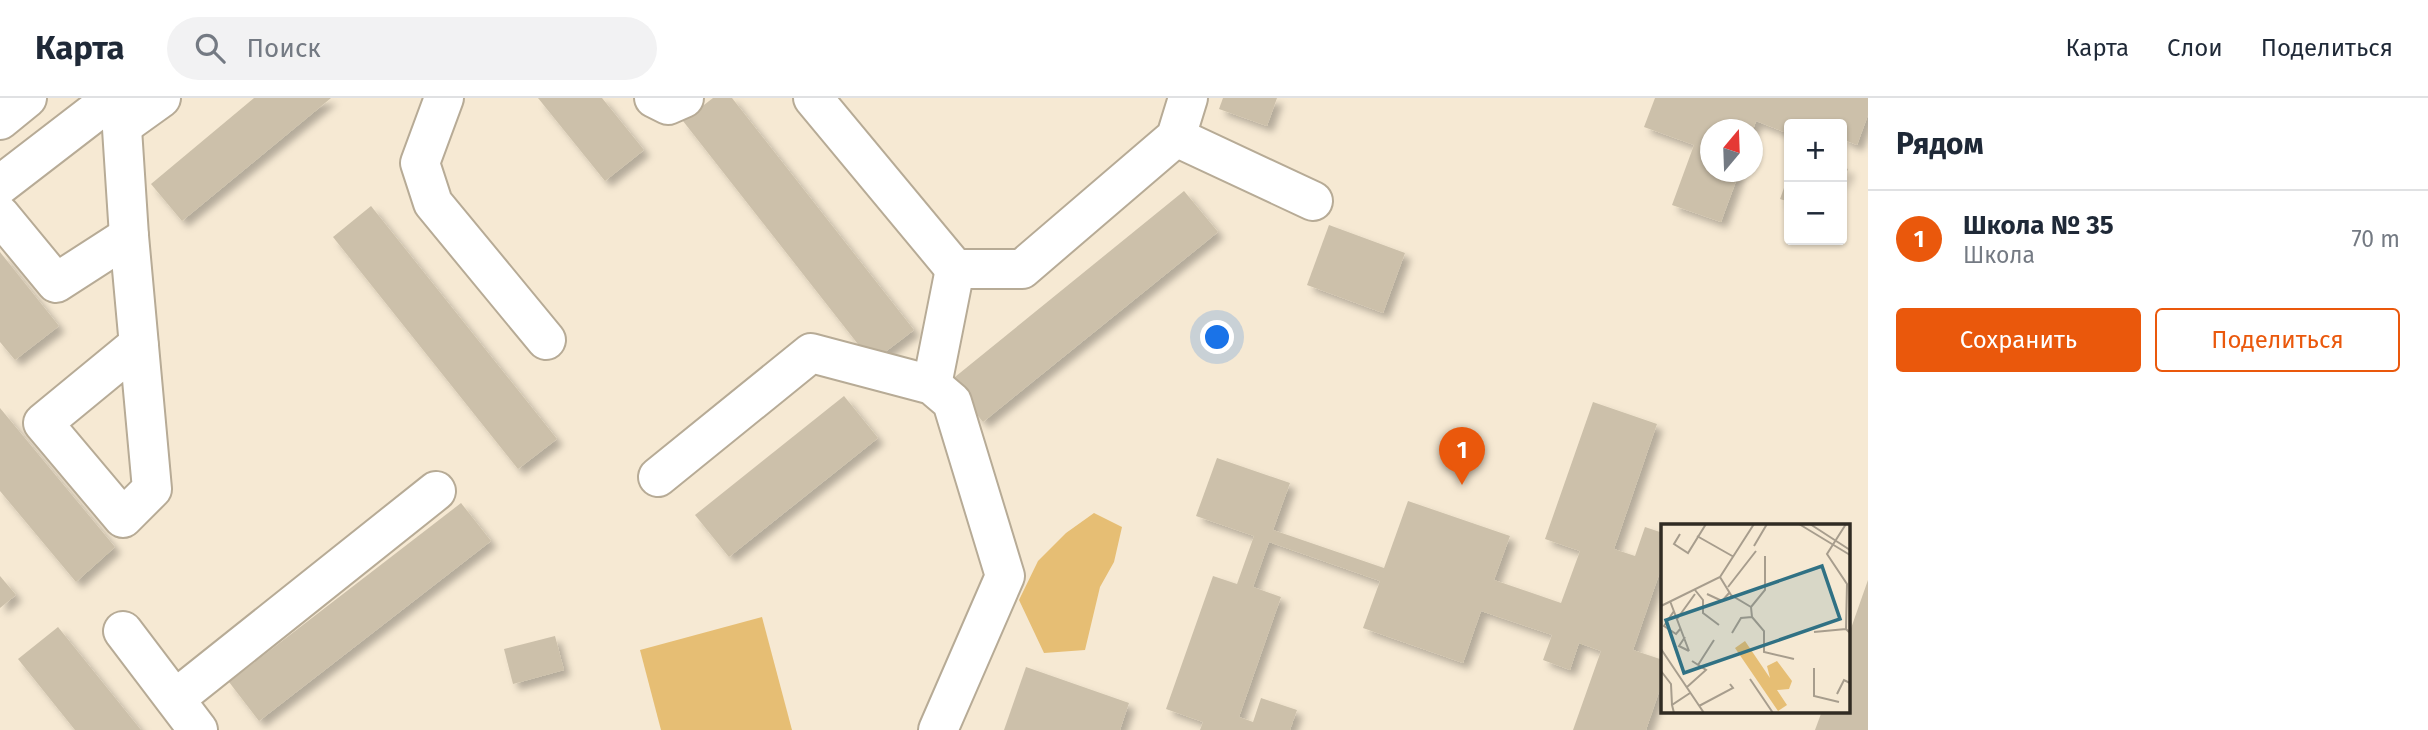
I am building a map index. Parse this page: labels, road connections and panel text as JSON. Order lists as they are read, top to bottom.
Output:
{
  "north": "top",
  "page": {
    "header": "Карта",
    "search": "Поиск",
    "nav": ["Карта", "Слои", "Поделиться"],
    "heading": "Рядом",
    "map_buttons": ["+", "−"],
    "list": [
      {
        "mark": "1",
        "name": "Школа № 35",
        "note": "Школа",
        "value": "70 m"
      }
    ],
    "buttons": ["Сохранить", "Поделиться"],
    "pins": "1"
  }
}
